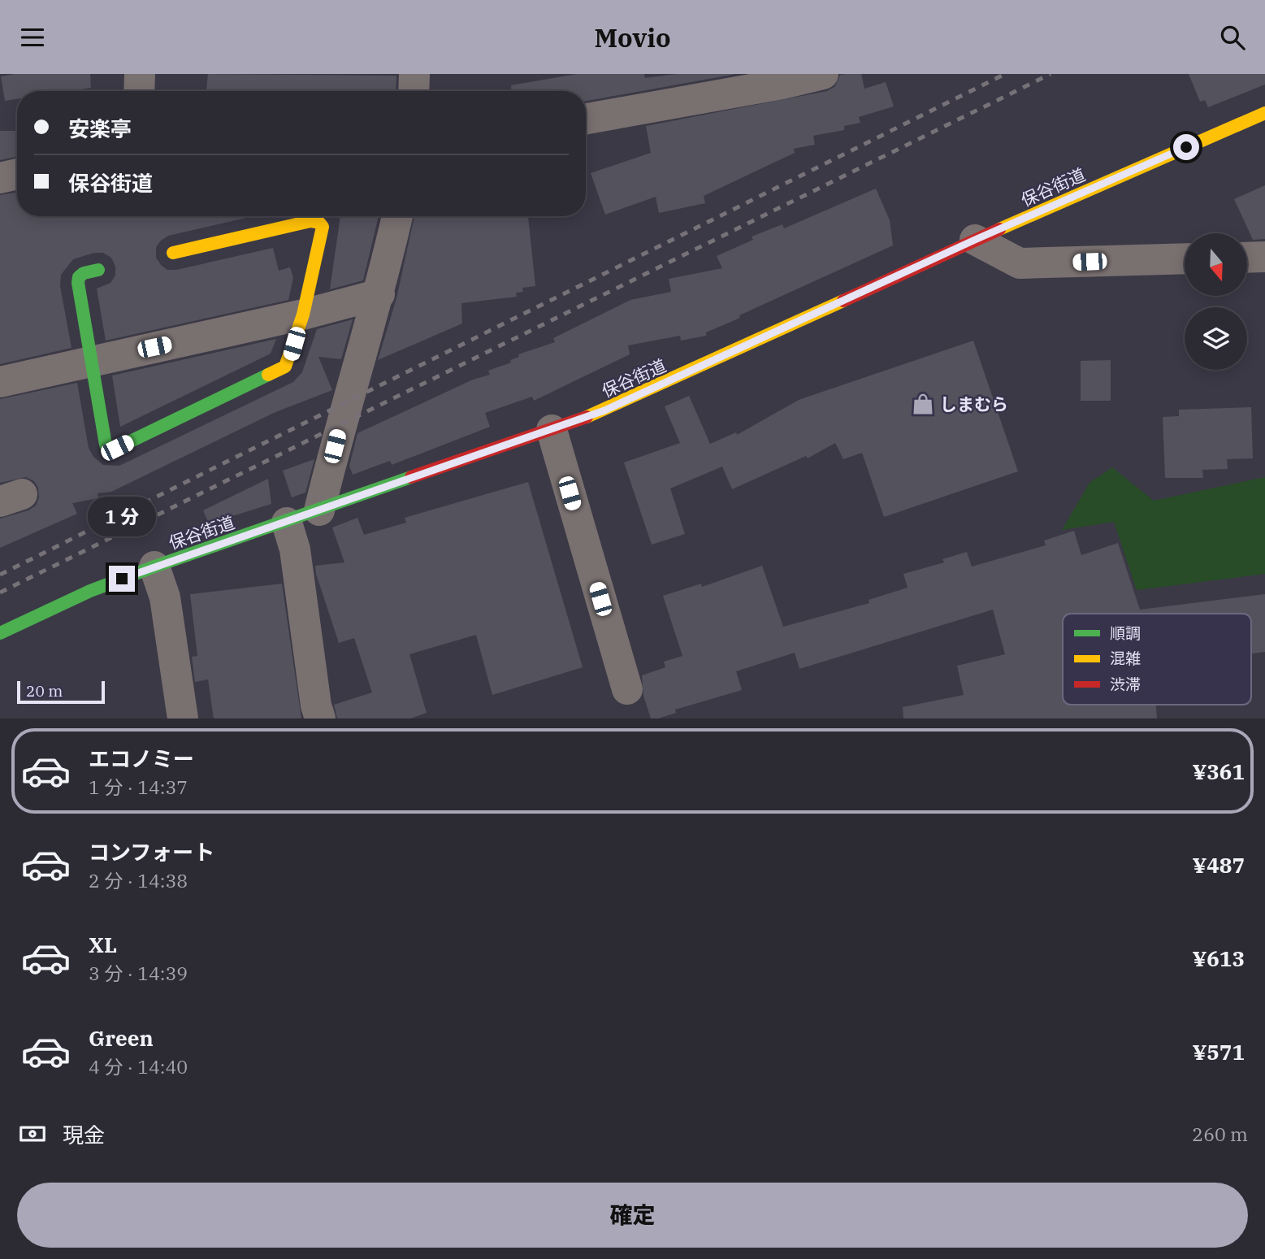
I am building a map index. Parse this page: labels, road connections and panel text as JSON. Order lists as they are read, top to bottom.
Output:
{
  "streets": {
    "main road": ["保谷街道"]
  },
  "places": {
    "shop": ["しまむら"]
  },
  "legend": ["順調", "混雑", "渋滞"],
  "scale_bar": "20 m",
  "north": "bottom",
  "page": {
    "header": "Movio",
    "banner": ["安楽亭", "保谷街道"],
    "bubble": "1 分",
    "scale": "20 m",
    "list": [
      {
        "name": "エコノミー",
        "note": "1 分 · 14:37",
        "value": "¥361"
      },
      {
        "name": "コンフォート",
        "note": "2 分 · 14:38",
        "value": "¥487"
      },
      {
        "name": "XL",
        "note": "3 分 · 14:39",
        "value": "¥613"
      },
      {
        "name": "Green",
        "note": "4 分 · 14:40",
        "value": "¥571"
      }
    ],
    "pay": ["現金", "260 m"],
    "buttons": "確定"
  }
}
